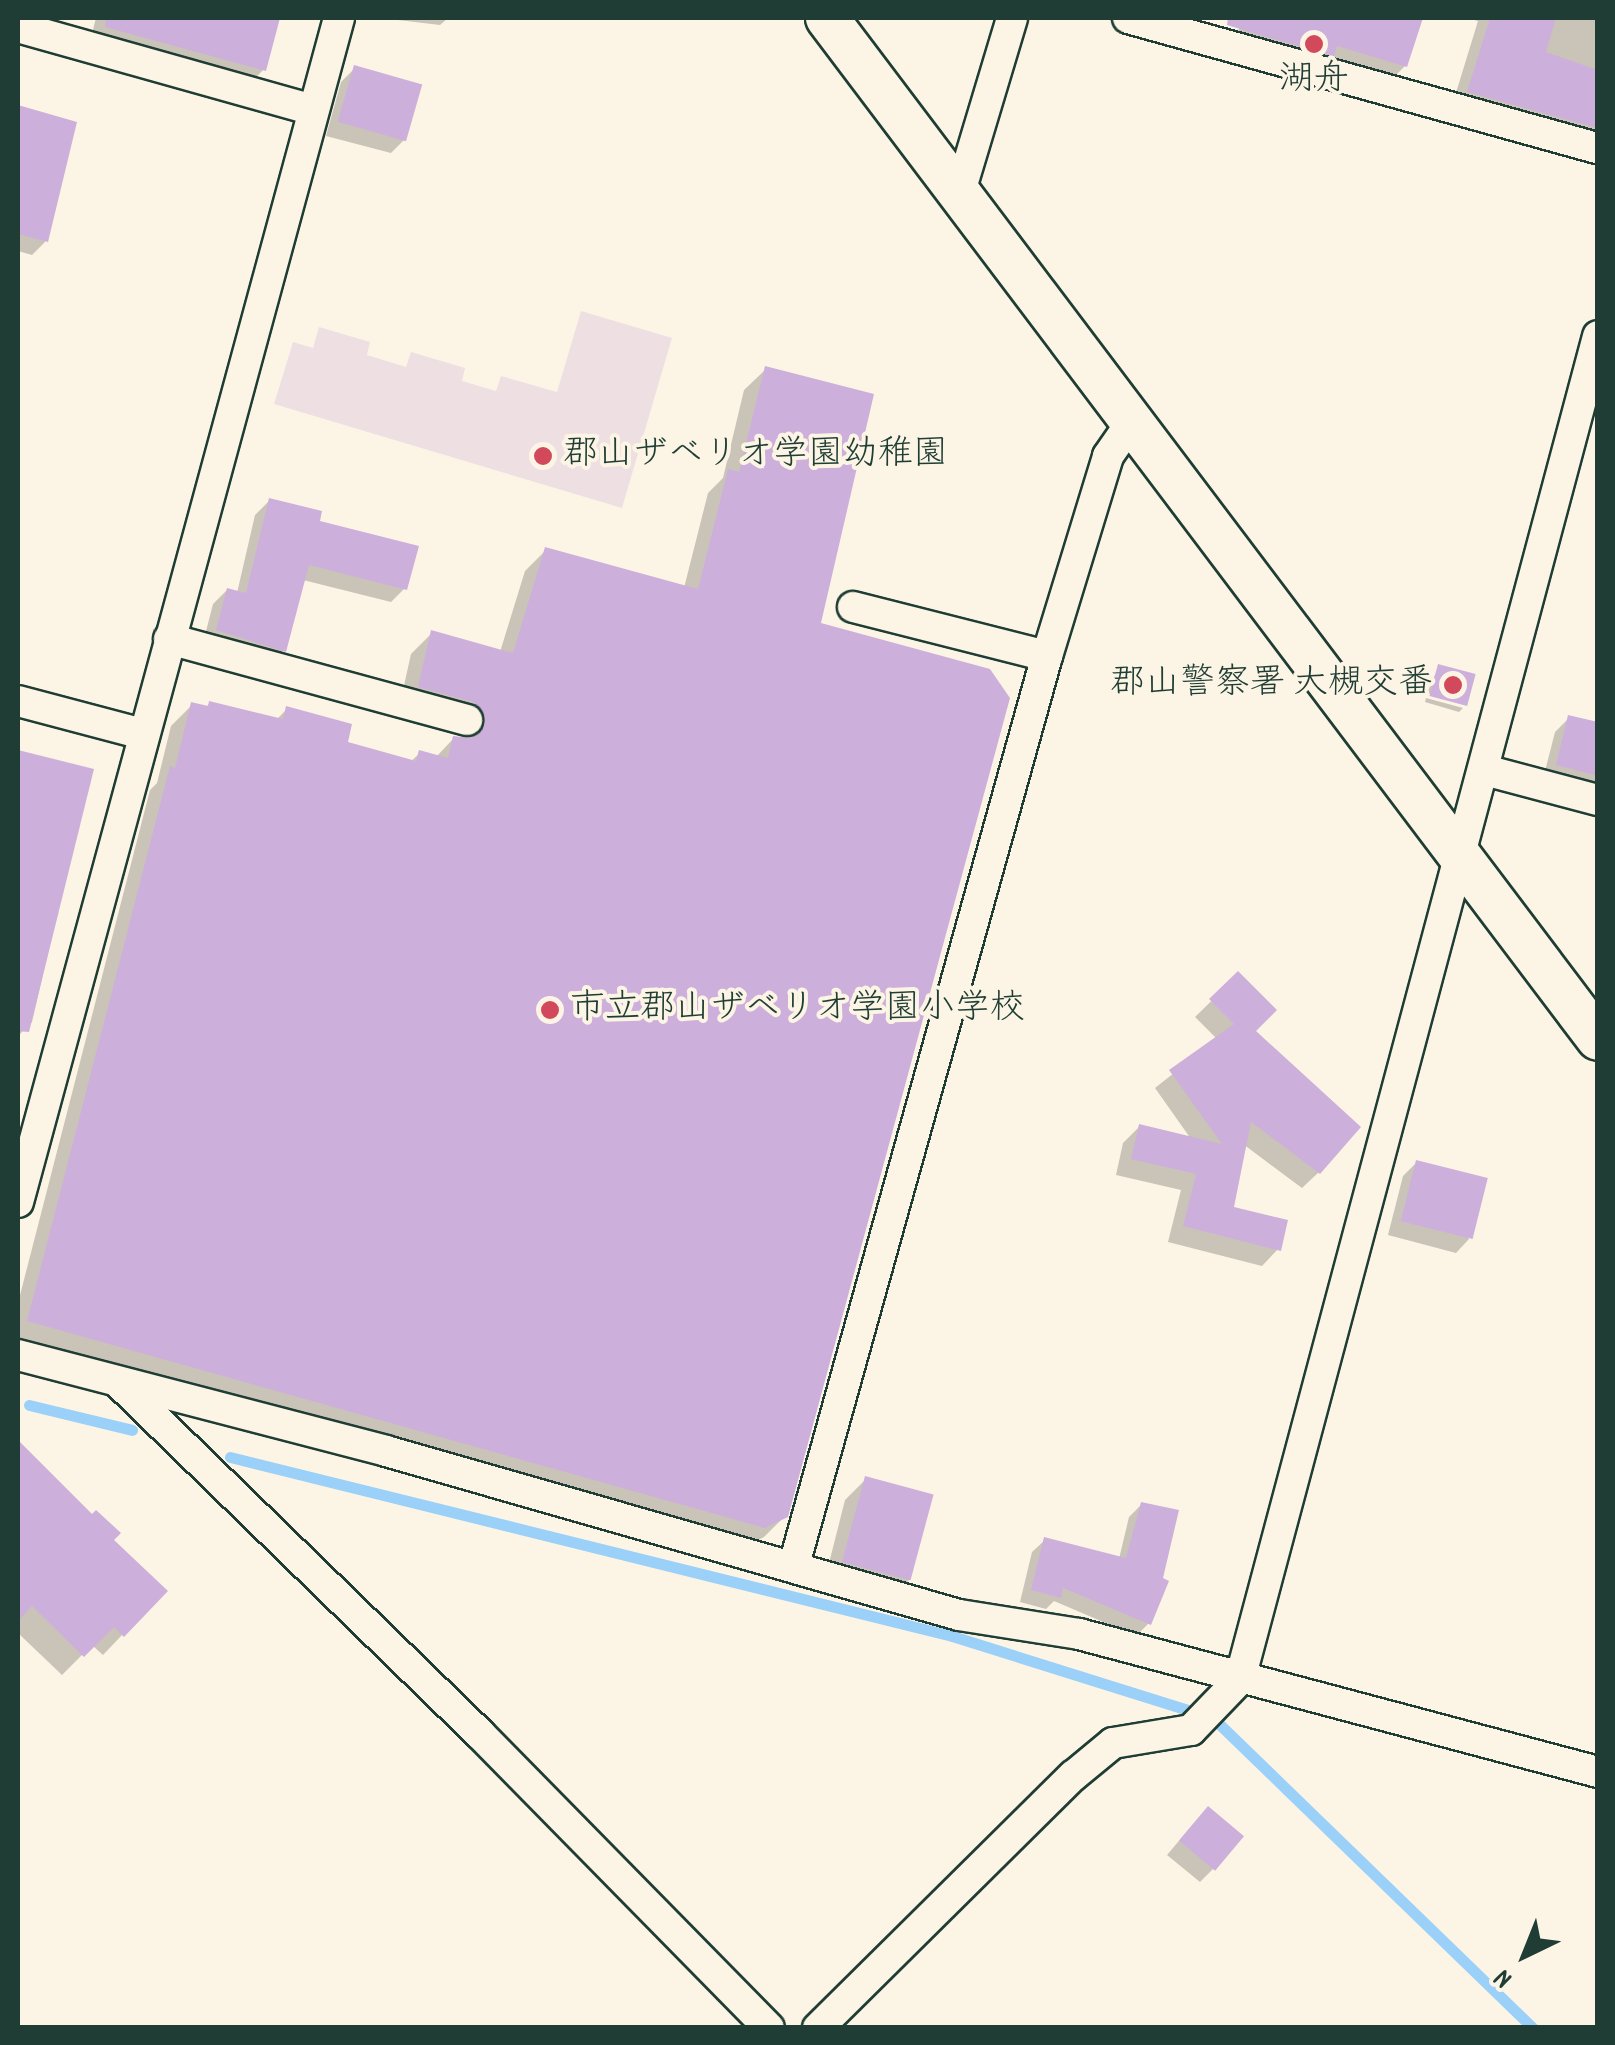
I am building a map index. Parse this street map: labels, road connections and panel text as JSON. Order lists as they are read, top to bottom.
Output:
{
  "places": [
    "湖舟",
    "郡山ザベリオ学園幼稚園",
    "郡山警察署 大槻交番",
    "市立郡山ザベリオ学園小学校"
  ],
  "north": "bottom left"
}
